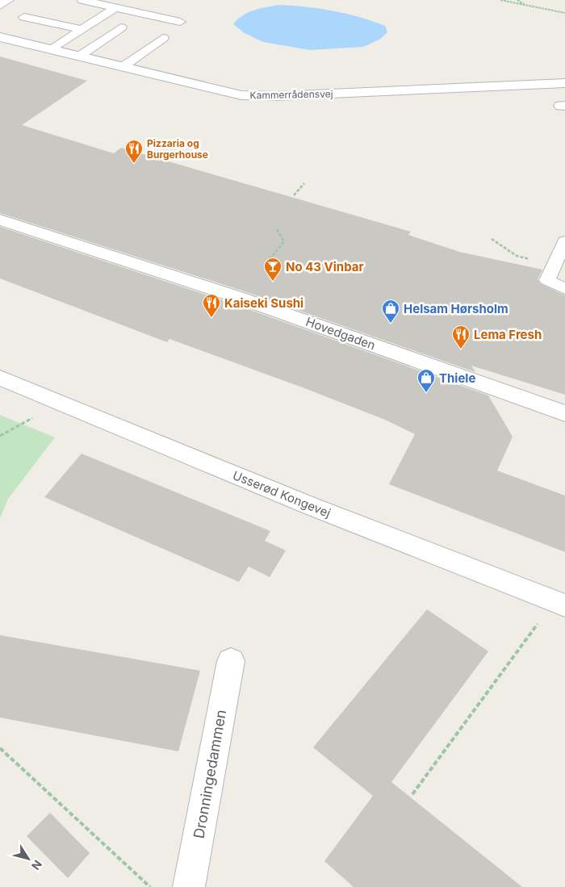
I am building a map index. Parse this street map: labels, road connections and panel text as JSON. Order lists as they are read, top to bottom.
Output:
{
  "streets": {
    "street": [
      "Kammerrådensvej",
      "Hovedgaden",
      "Usserød Kongevej",
      "Dronningedammen"
    ]
  },
  "places": {
    "restaurant": ["Pizzaria og Burgerhouse", "Kaiseki Sushi", "Lema Fresh"],
    "bar": ["No 43 Vinbar"],
    "shop": ["Helsam Hørsholm", "Thiele"]
  },
  "north": "bottom right"
}
